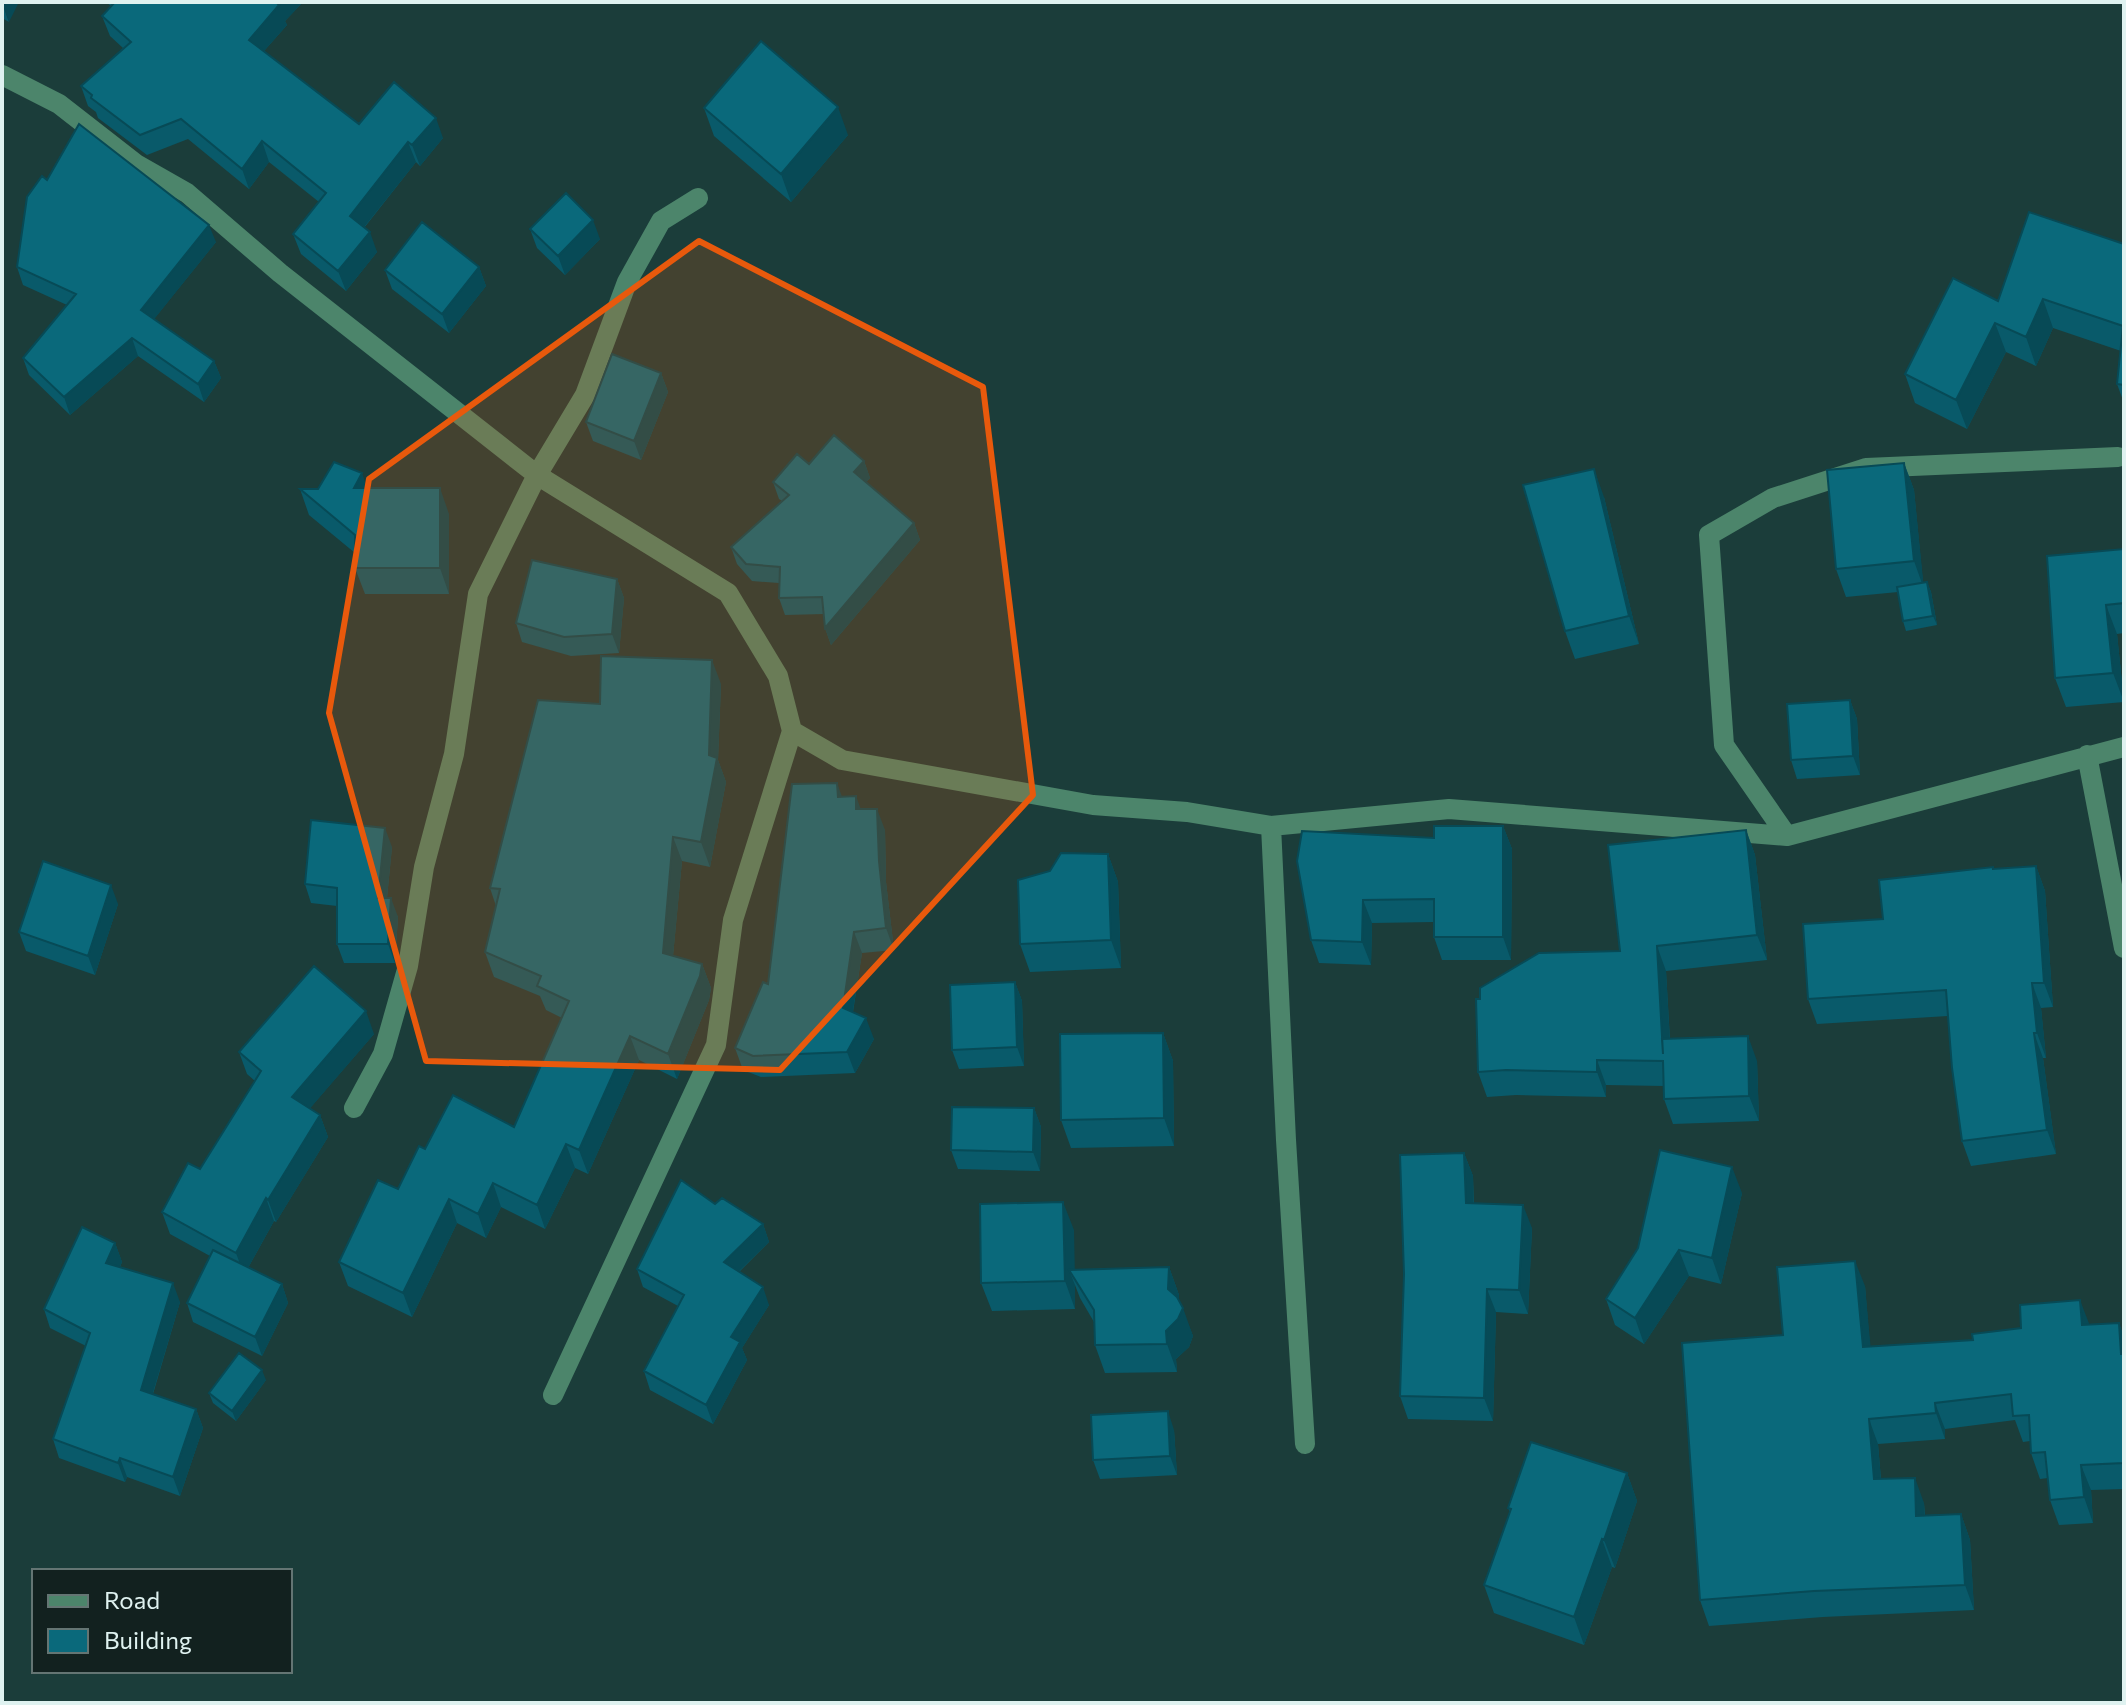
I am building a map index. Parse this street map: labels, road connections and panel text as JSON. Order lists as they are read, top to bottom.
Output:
{
  "legend": ["Road", "Building"]
}
